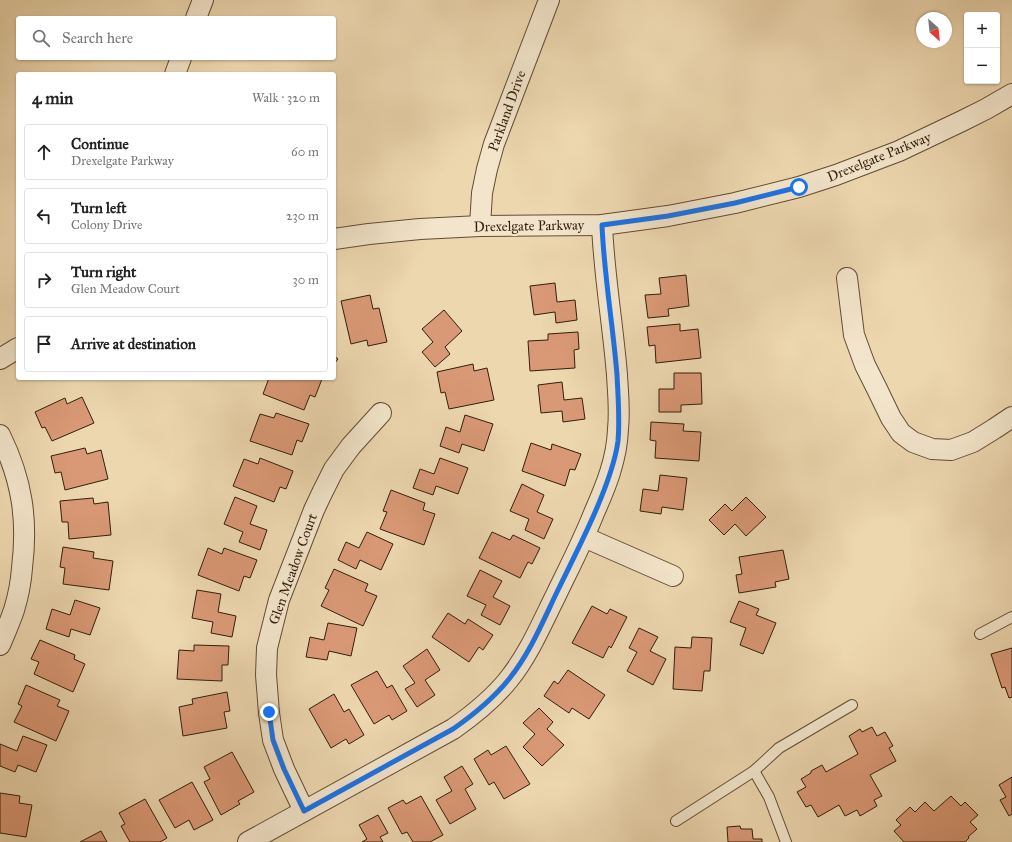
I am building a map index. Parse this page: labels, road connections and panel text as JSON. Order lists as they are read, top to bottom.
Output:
{
  "streets": {
    "street": ["Parkland Drive", "Drexelgate Parkway", "Glen Meadow Court"]
  },
  "crossings": [
    ["Parkland Drive", "Drexelgate Parkway"]
  ],
  "north": "bottom right",
  "page": {
    "map_buttons": ["+", "−"],
    "search": "Search here",
    "heading": ["4 min", "Walk · 320 m"],
    "list": [
      ["Continue", "Drexelgate Parkway", "60 m"],
      ["Turn left", "Colony Drive", "230 m"],
      ["Turn right", "Glen Meadow Court", "30 m"],
      "Arrive at destination"
    ]
  }
}
